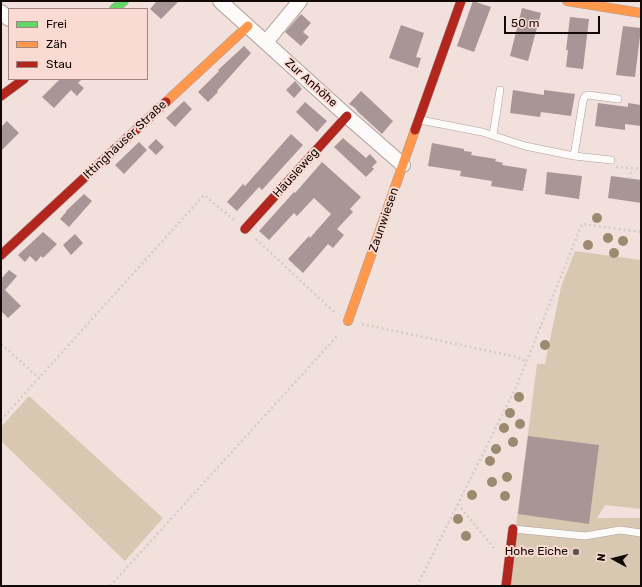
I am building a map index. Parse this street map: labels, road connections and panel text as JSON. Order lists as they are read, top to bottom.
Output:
{
  "streets": {
    "street": [
      "Zur Anhöhe",
      "Ittinghäuser Straße",
      "Häusleweg",
      "Zaunwiesen"
    ]
  },
  "crossings": [
    ["Zur Anhöhe", "Ittinghäuser Straße"],
    ["Zur Anhöhe", "Häusleweg"],
    ["Zur Anhöhe", "Zaunwiesen"]
  ],
  "places": ["Hohe Eiche"],
  "legend": ["Frei", "Zäh", "Stau"],
  "scale_bar": "50 m",
  "north": "left"
}
